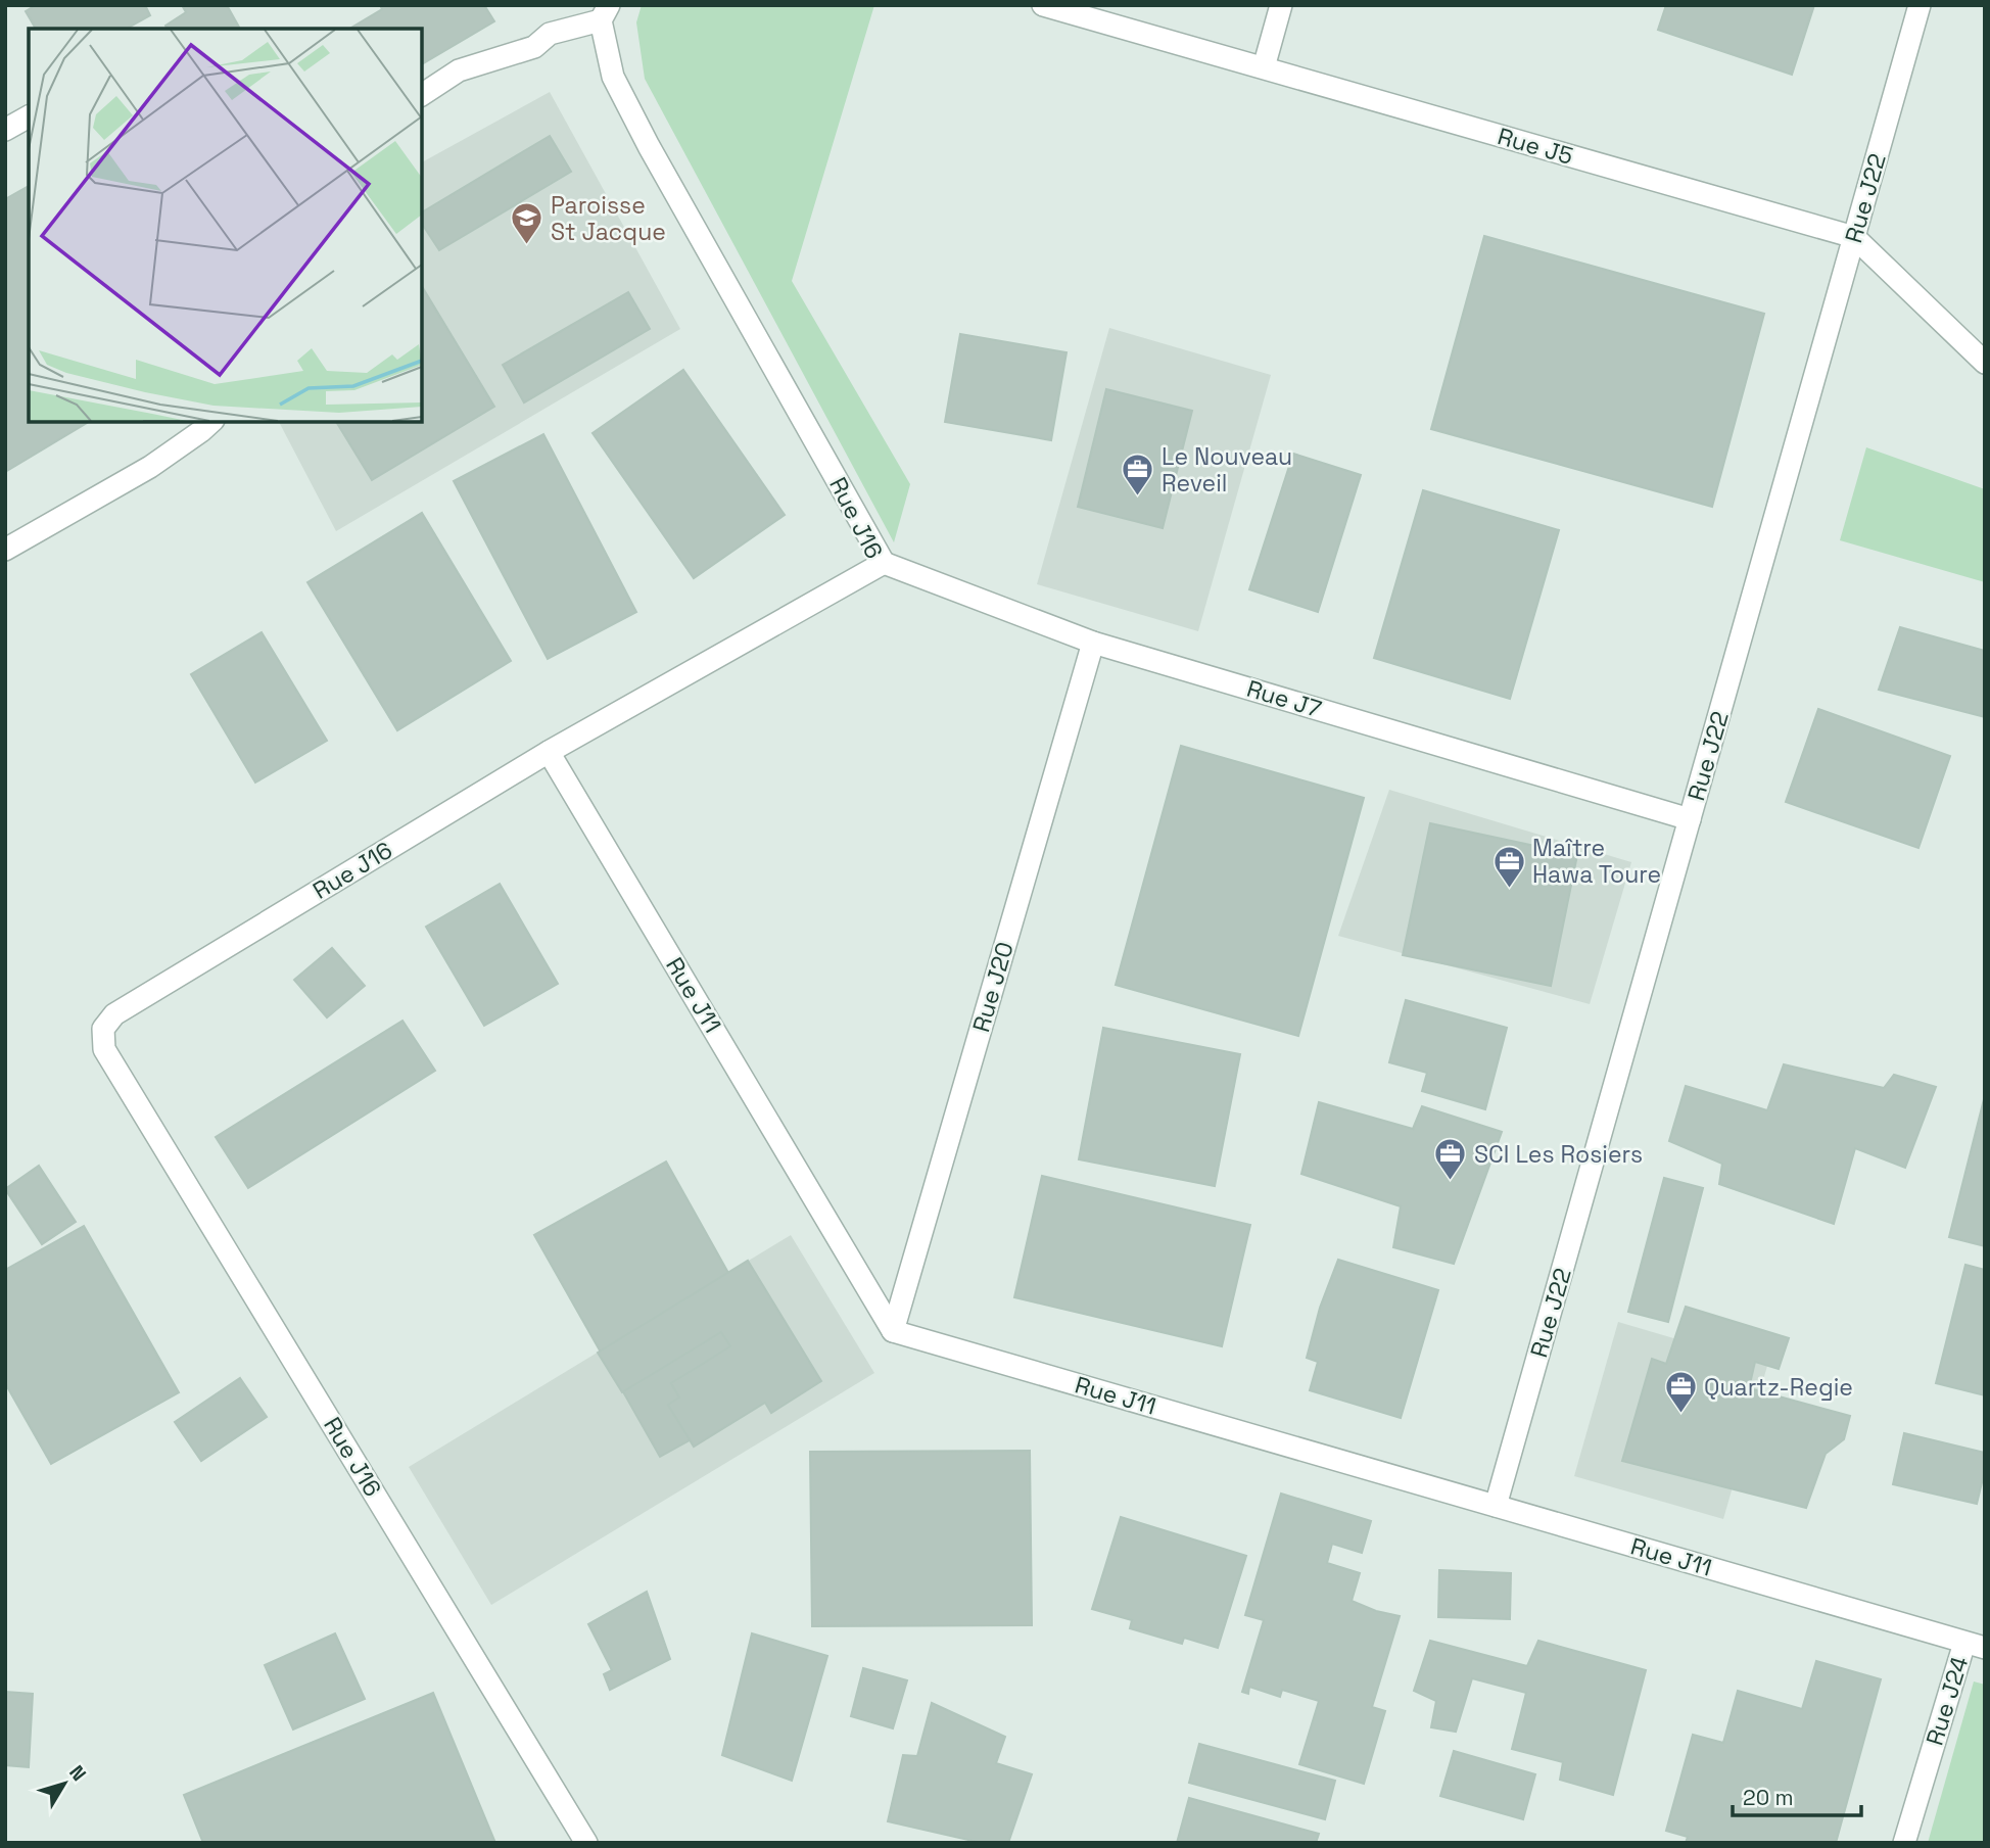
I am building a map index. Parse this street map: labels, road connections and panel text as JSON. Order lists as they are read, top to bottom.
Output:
{
  "streets": {
    "street": [
      "Rue J5",
      "Rue J22",
      "Rue J16",
      "Rue J7",
      "Rue J20",
      "Rue J11",
      "Rue J24"
    ]
  },
  "crossings": [
    ["Rue J5", "Rue J22"],
    ["Rue J22", "Rue J7"],
    ["Rue J22", "Rue J11"],
    ["Rue J16", "Rue J7"],
    ["Rue J16", "Rue J11"],
    ["Rue J7", "Rue J20"],
    ["Rue J20", "Rue J11"],
    ["Rue J11", "Rue J24"]
  ],
  "places": {
    "school or university": ["Paroisse St Jacque"],
    "office": [
      "Le Nouveau Reveil",
      "Maître Hawa Toure",
      "SCI Les Rosiers",
      "Quartz-Regie"
    ]
  },
  "scale_bar": "20 m",
  "north": "top right"
}
